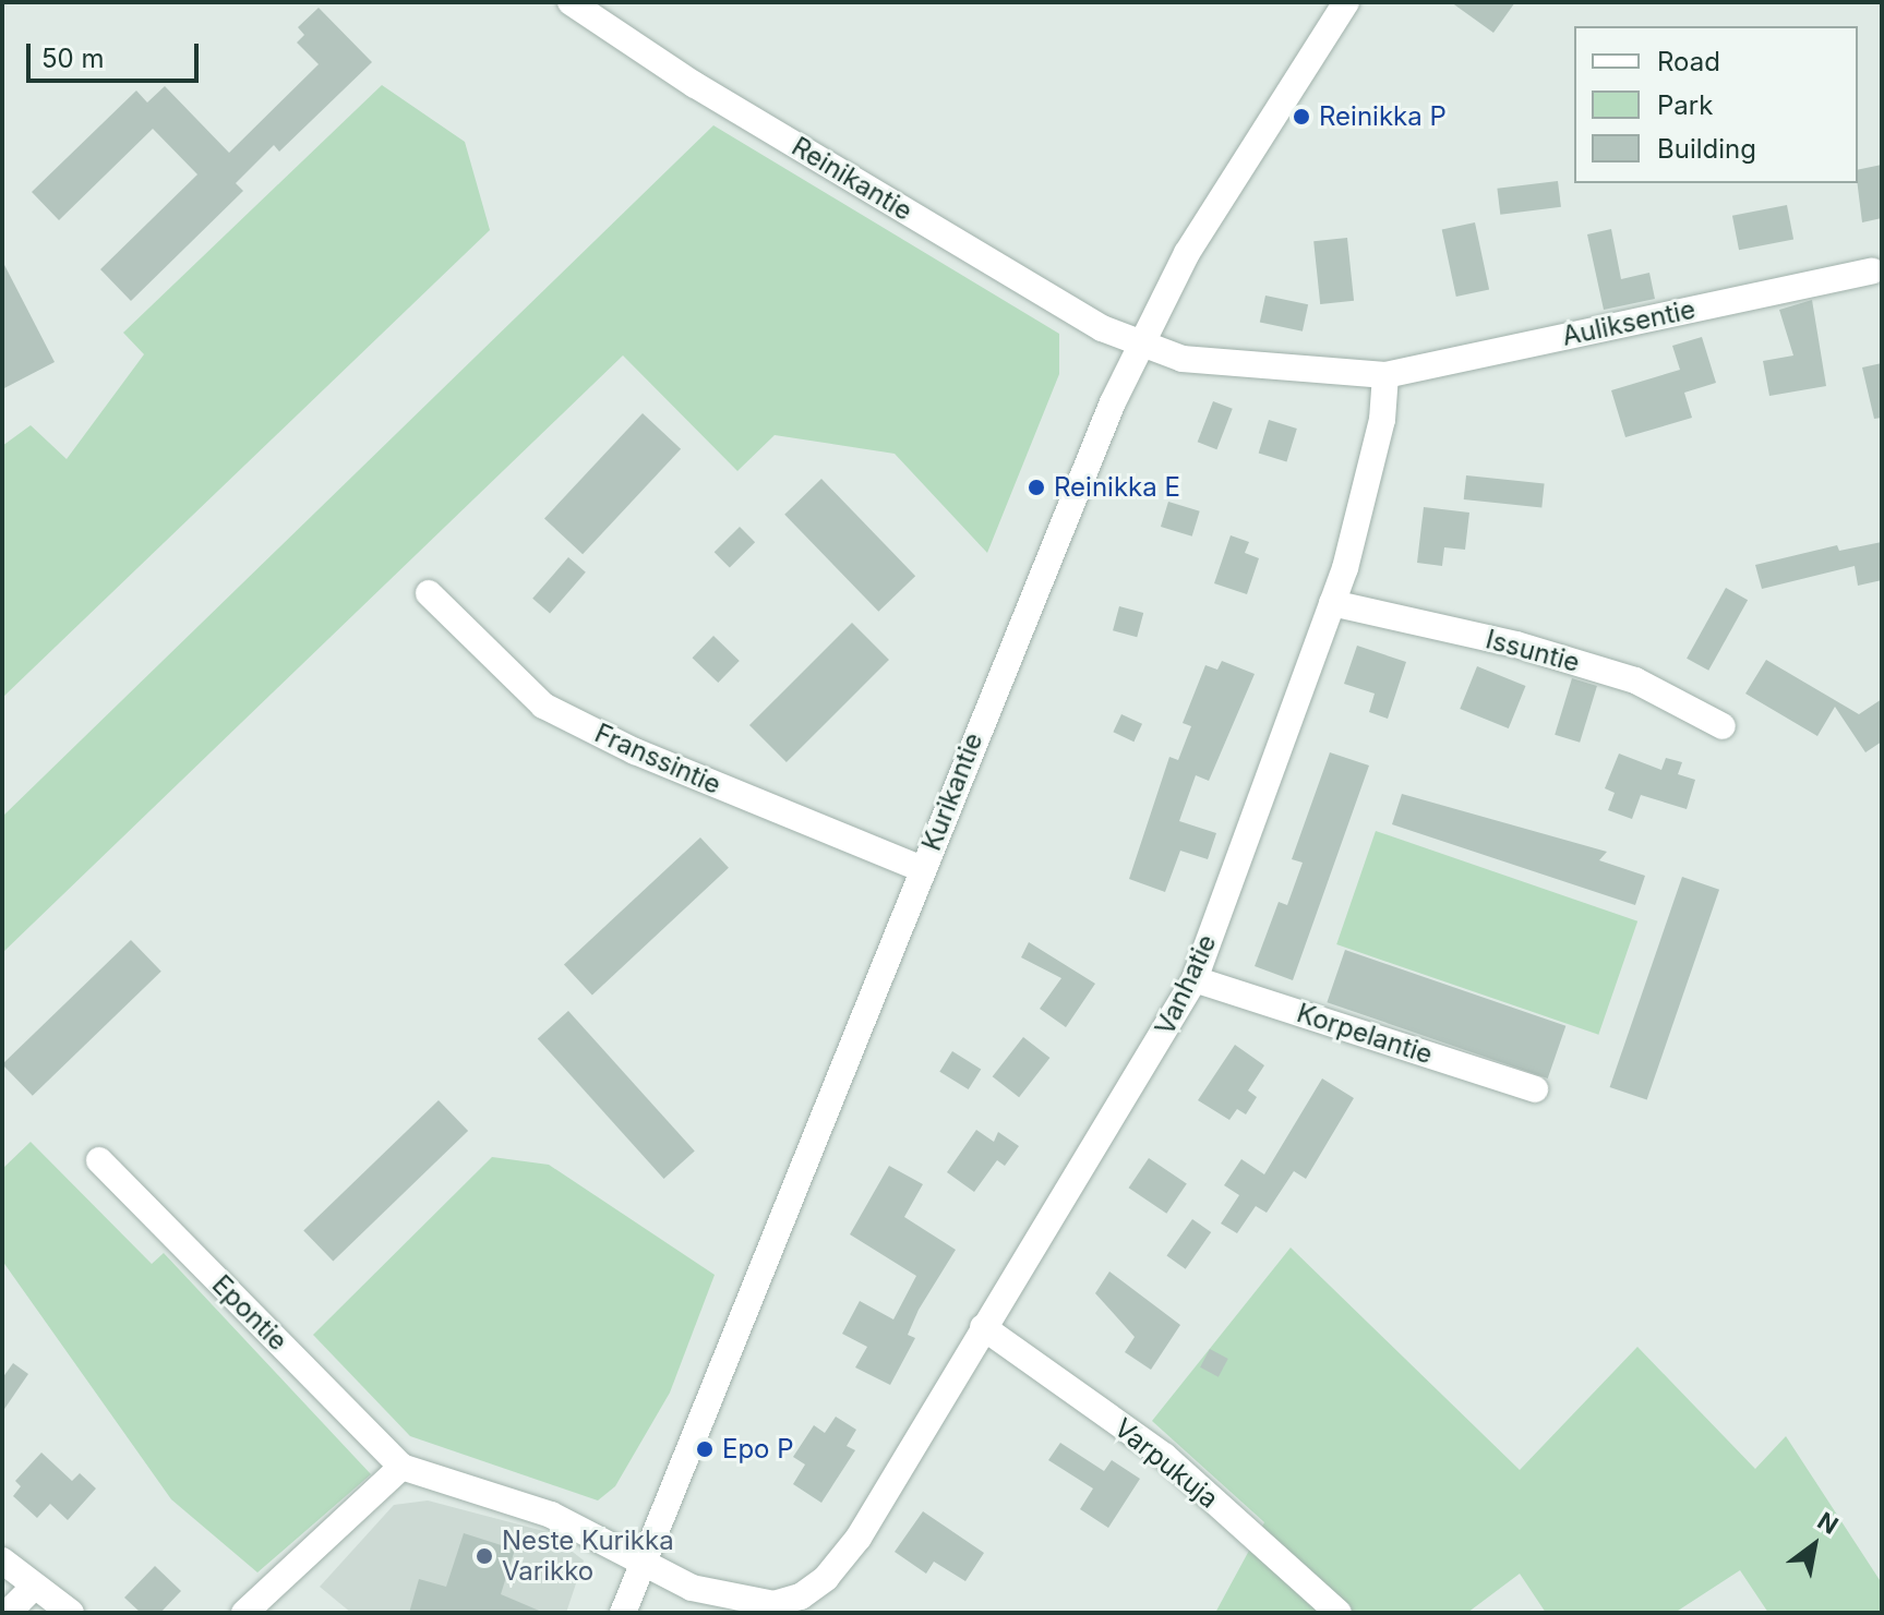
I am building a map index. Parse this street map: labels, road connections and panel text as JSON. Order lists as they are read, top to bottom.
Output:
{
  "streets": {
    "street": [
      "Reinikantie",
      "Auliksentie",
      "Issuntie",
      "Franssintie",
      "Kurikantie",
      "Vanhatie",
      "Korpelantie",
      "Epontie",
      "Varpukuja"
    ]
  },
  "crossings": [
    ["Reinikantie", "Kurikantie"],
    ["Auliksentie", "Vanhatie"],
    ["Issuntie", "Vanhatie"],
    ["Franssintie", "Kurikantie"],
    ["Kurikantie", "Vanhatie"],
    ["Vanhatie", "Korpelantie"],
    ["Vanhatie", "Epontie"],
    ["Vanhatie", "Varpukuja"]
  ],
  "places": [
    "Reinikka P",
    "Reinikka E",
    "Epo P",
    "Neste Kurikka Varikko"
  ],
  "legend": ["Road", "Park", "Building"],
  "scale_bar": "50 m",
  "north": "top right"
}
